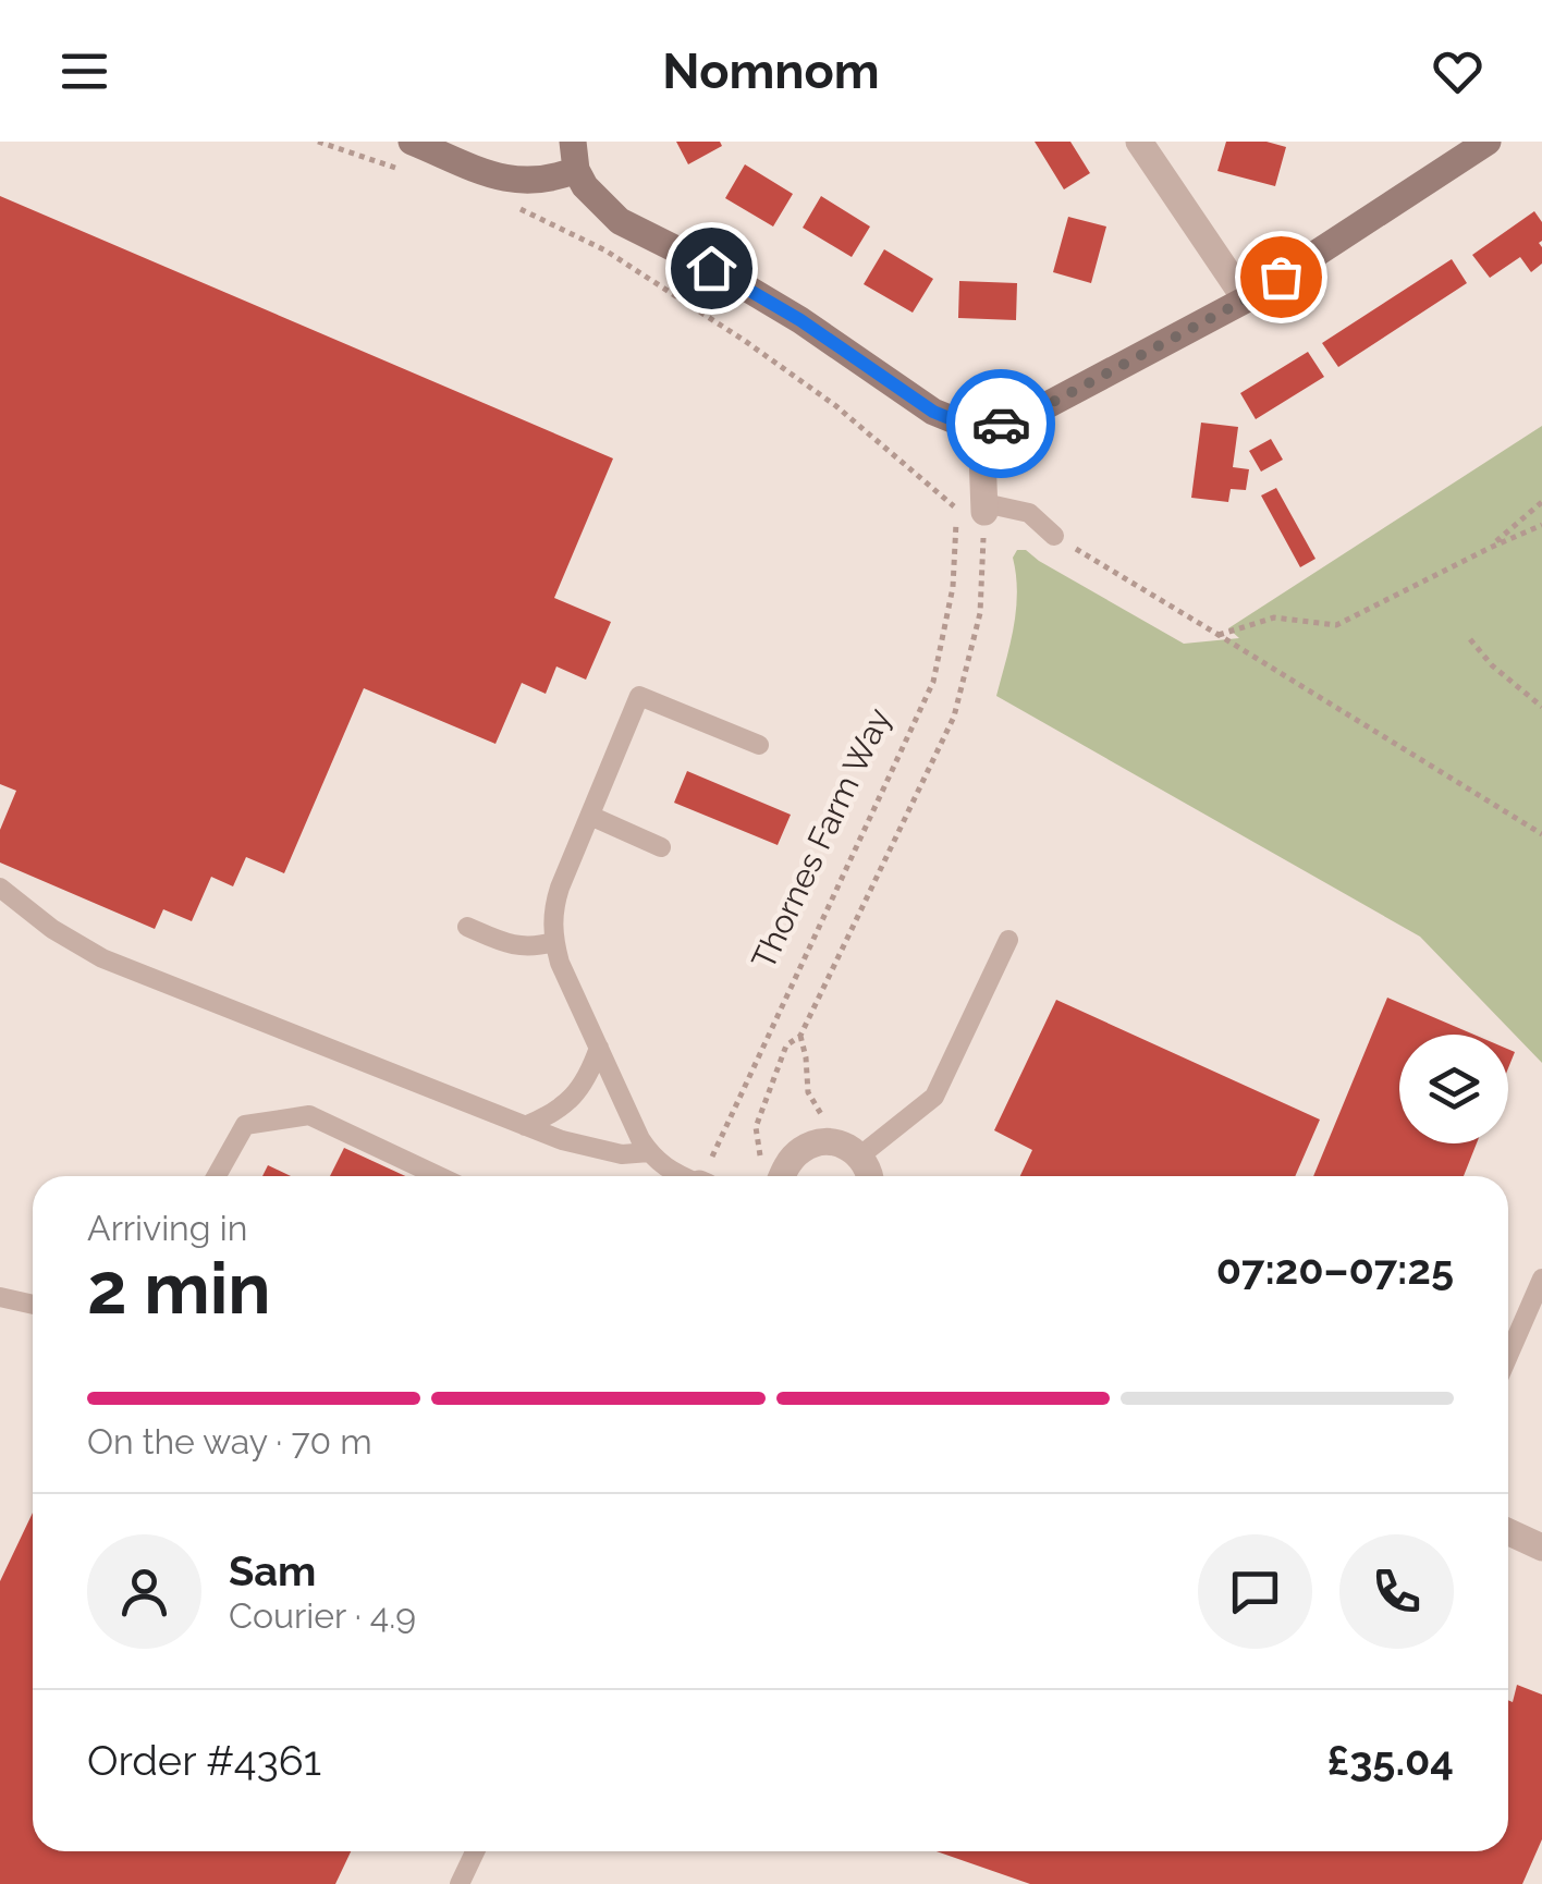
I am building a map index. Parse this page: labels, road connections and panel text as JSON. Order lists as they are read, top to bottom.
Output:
{
  "streets": {
    "path": ["Thornes Farm Way"]
  },
  "page": {
    "header": "Nomnom",
    "heading": ["2 min", "Arriving in", "07:20–07:25"],
    "panel": [
      "Sam",
      "Courier · 4.9",
      "Order #4361",
      "£35.04"
    ],
    "bar": "On the way · 70 m"
  }
}
